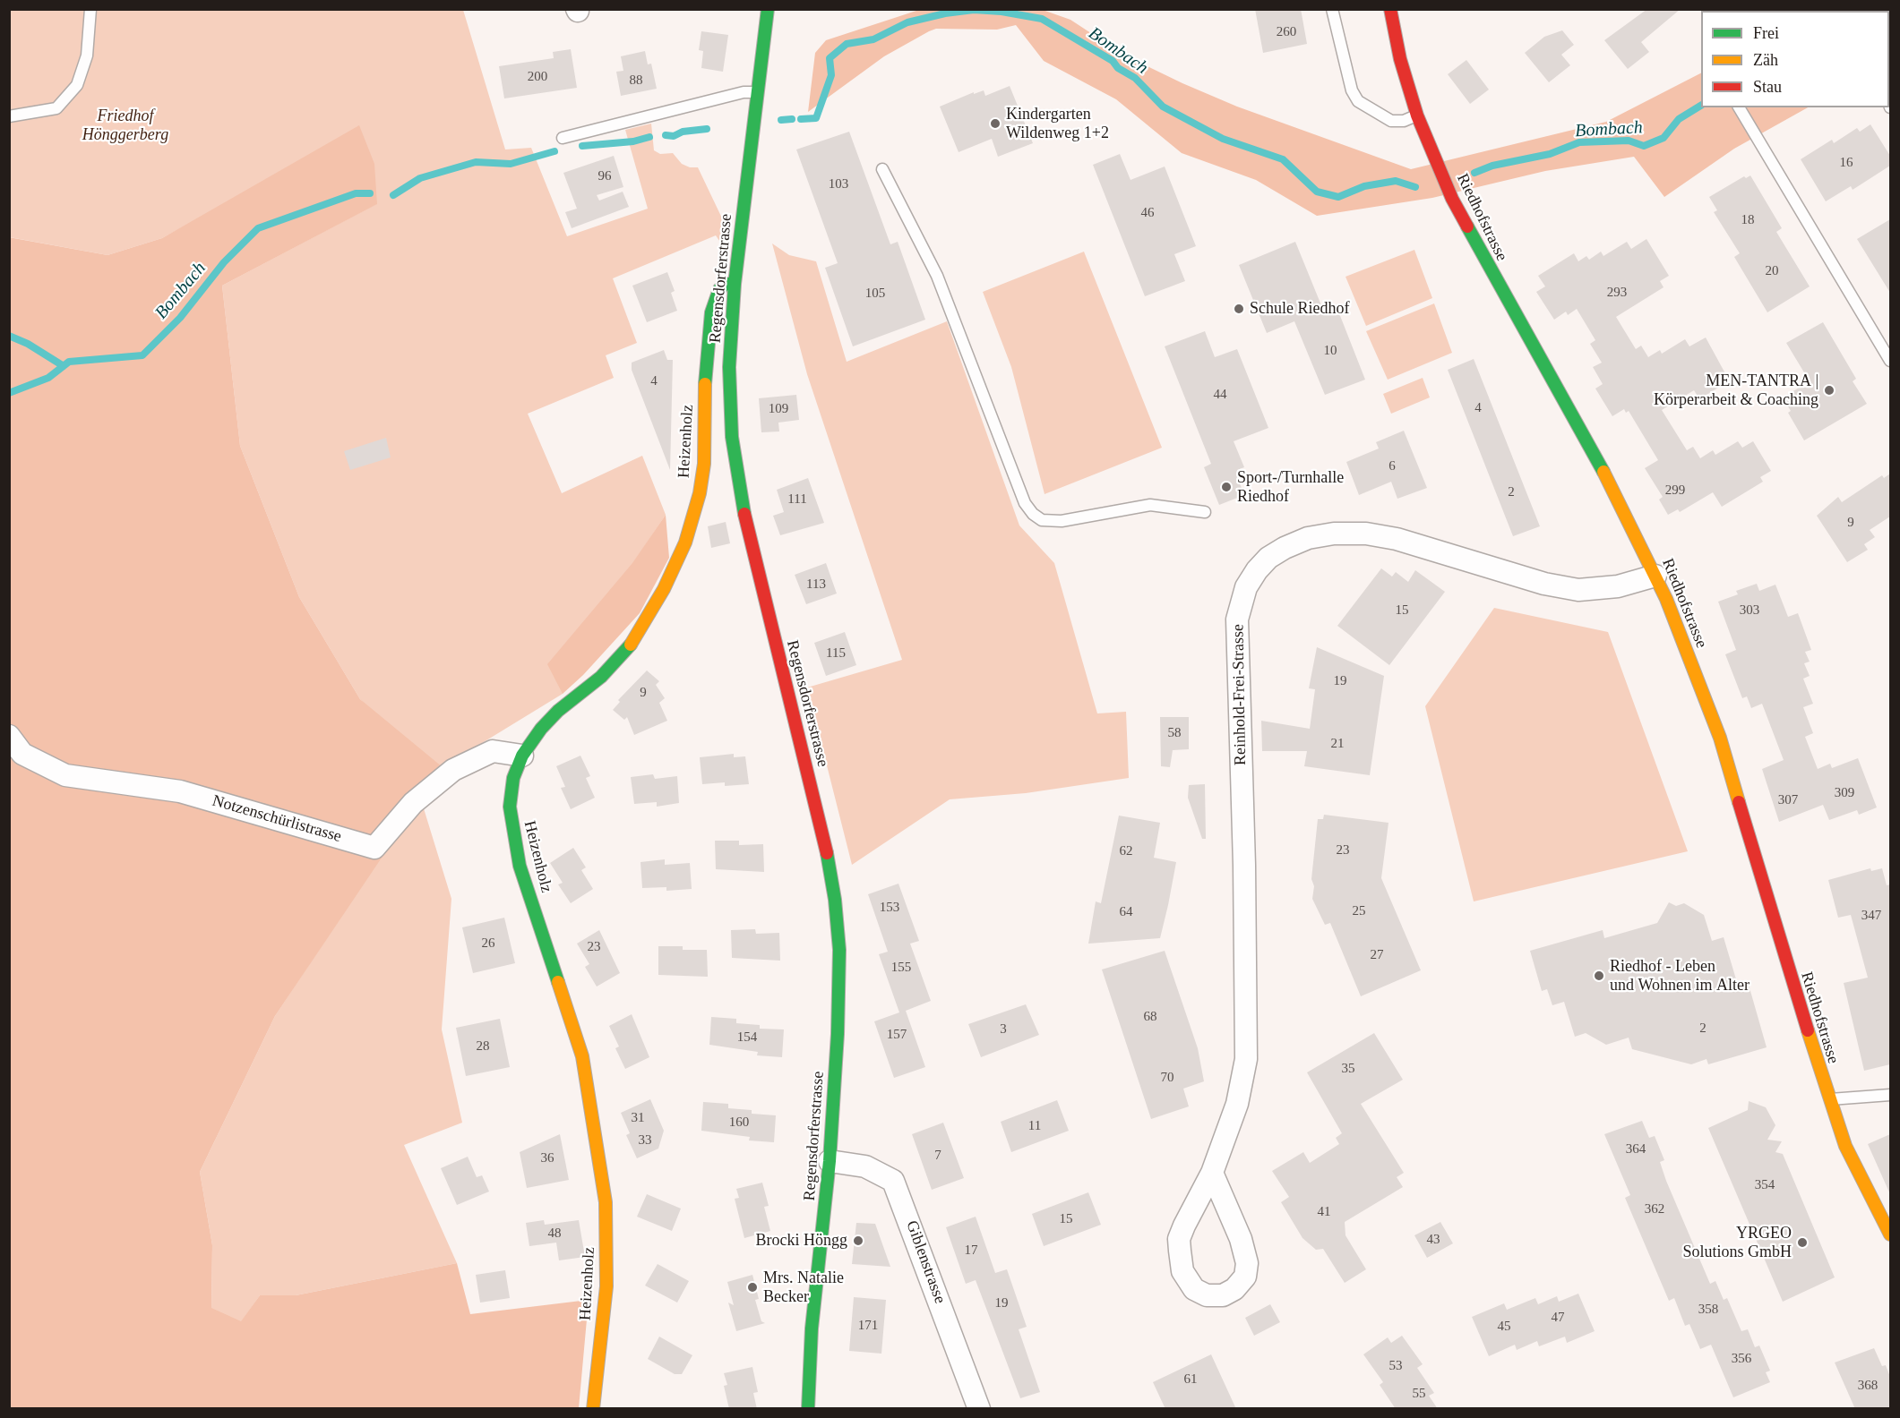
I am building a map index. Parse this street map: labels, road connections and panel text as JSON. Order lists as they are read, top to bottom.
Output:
{
  "streets": {
    "street": [
      "Riedhofstrasse",
      "Regensdorferstrasse",
      "Heizenholz",
      "Reinhold-Frei-Strasse",
      "Notzenschürlistrasse",
      "Giblenstrasse"
    ]
  },
  "crossings": [
    ["Riedhofstrasse", "Reinhold-Frei-Strasse"],
    ["Regensdorferstrasse", "Heizenholz"],
    ["Regensdorferstrasse", "Giblenstrasse"],
    ["Heizenholz", "Notzenschürlistrasse"]
  ],
  "water": ["Bombach"],
  "parks": ["Friedhof Hönggerberg"],
  "places": [
    "Kindergarten Wildenweg 1+2",
    "Schule Riedhof",
    "MEN-TANTRA | Körperarbeit & Coaching",
    "Sport-/Turnhalle Riedhof",
    "Riedhof - Leben und Wohnen im Alter",
    "Brocki Höngg",
    "YRGEO Solutions GmbH",
    "Mrs. Natalie Becker"
  ],
  "house_numbers": [
    "260",
    "200",
    "88",
    "16",
    "96",
    "103",
    "46",
    "18",
    "20",
    "293",
    "105",
    "10",
    "4",
    "44",
    "4",
    "109",
    "6",
    "299",
    "2",
    "111",
    "9",
    "113",
    "15",
    "303",
    "115",
    "19",
    "9",
    "58",
    "21",
    "309",
    "307",
    "23",
    "62",
    "153",
    "25",
    "64",
    "347",
    "26",
    "23",
    "27",
    "155",
    "68",
    "2",
    "3",
    "157",
    "154",
    "28",
    "35",
    "70",
    "31",
    "160",
    "11",
    "33",
    "364",
    "7",
    "36",
    "354",
    "362",
    "41",
    "15",
    "48",
    "43",
    "17",
    "19",
    "358",
    "47",
    "171",
    "45",
    "356",
    "53",
    "61",
    "368",
    "55"
  ],
  "legend": ["Frei", "Zäh", "Stau"]
}
